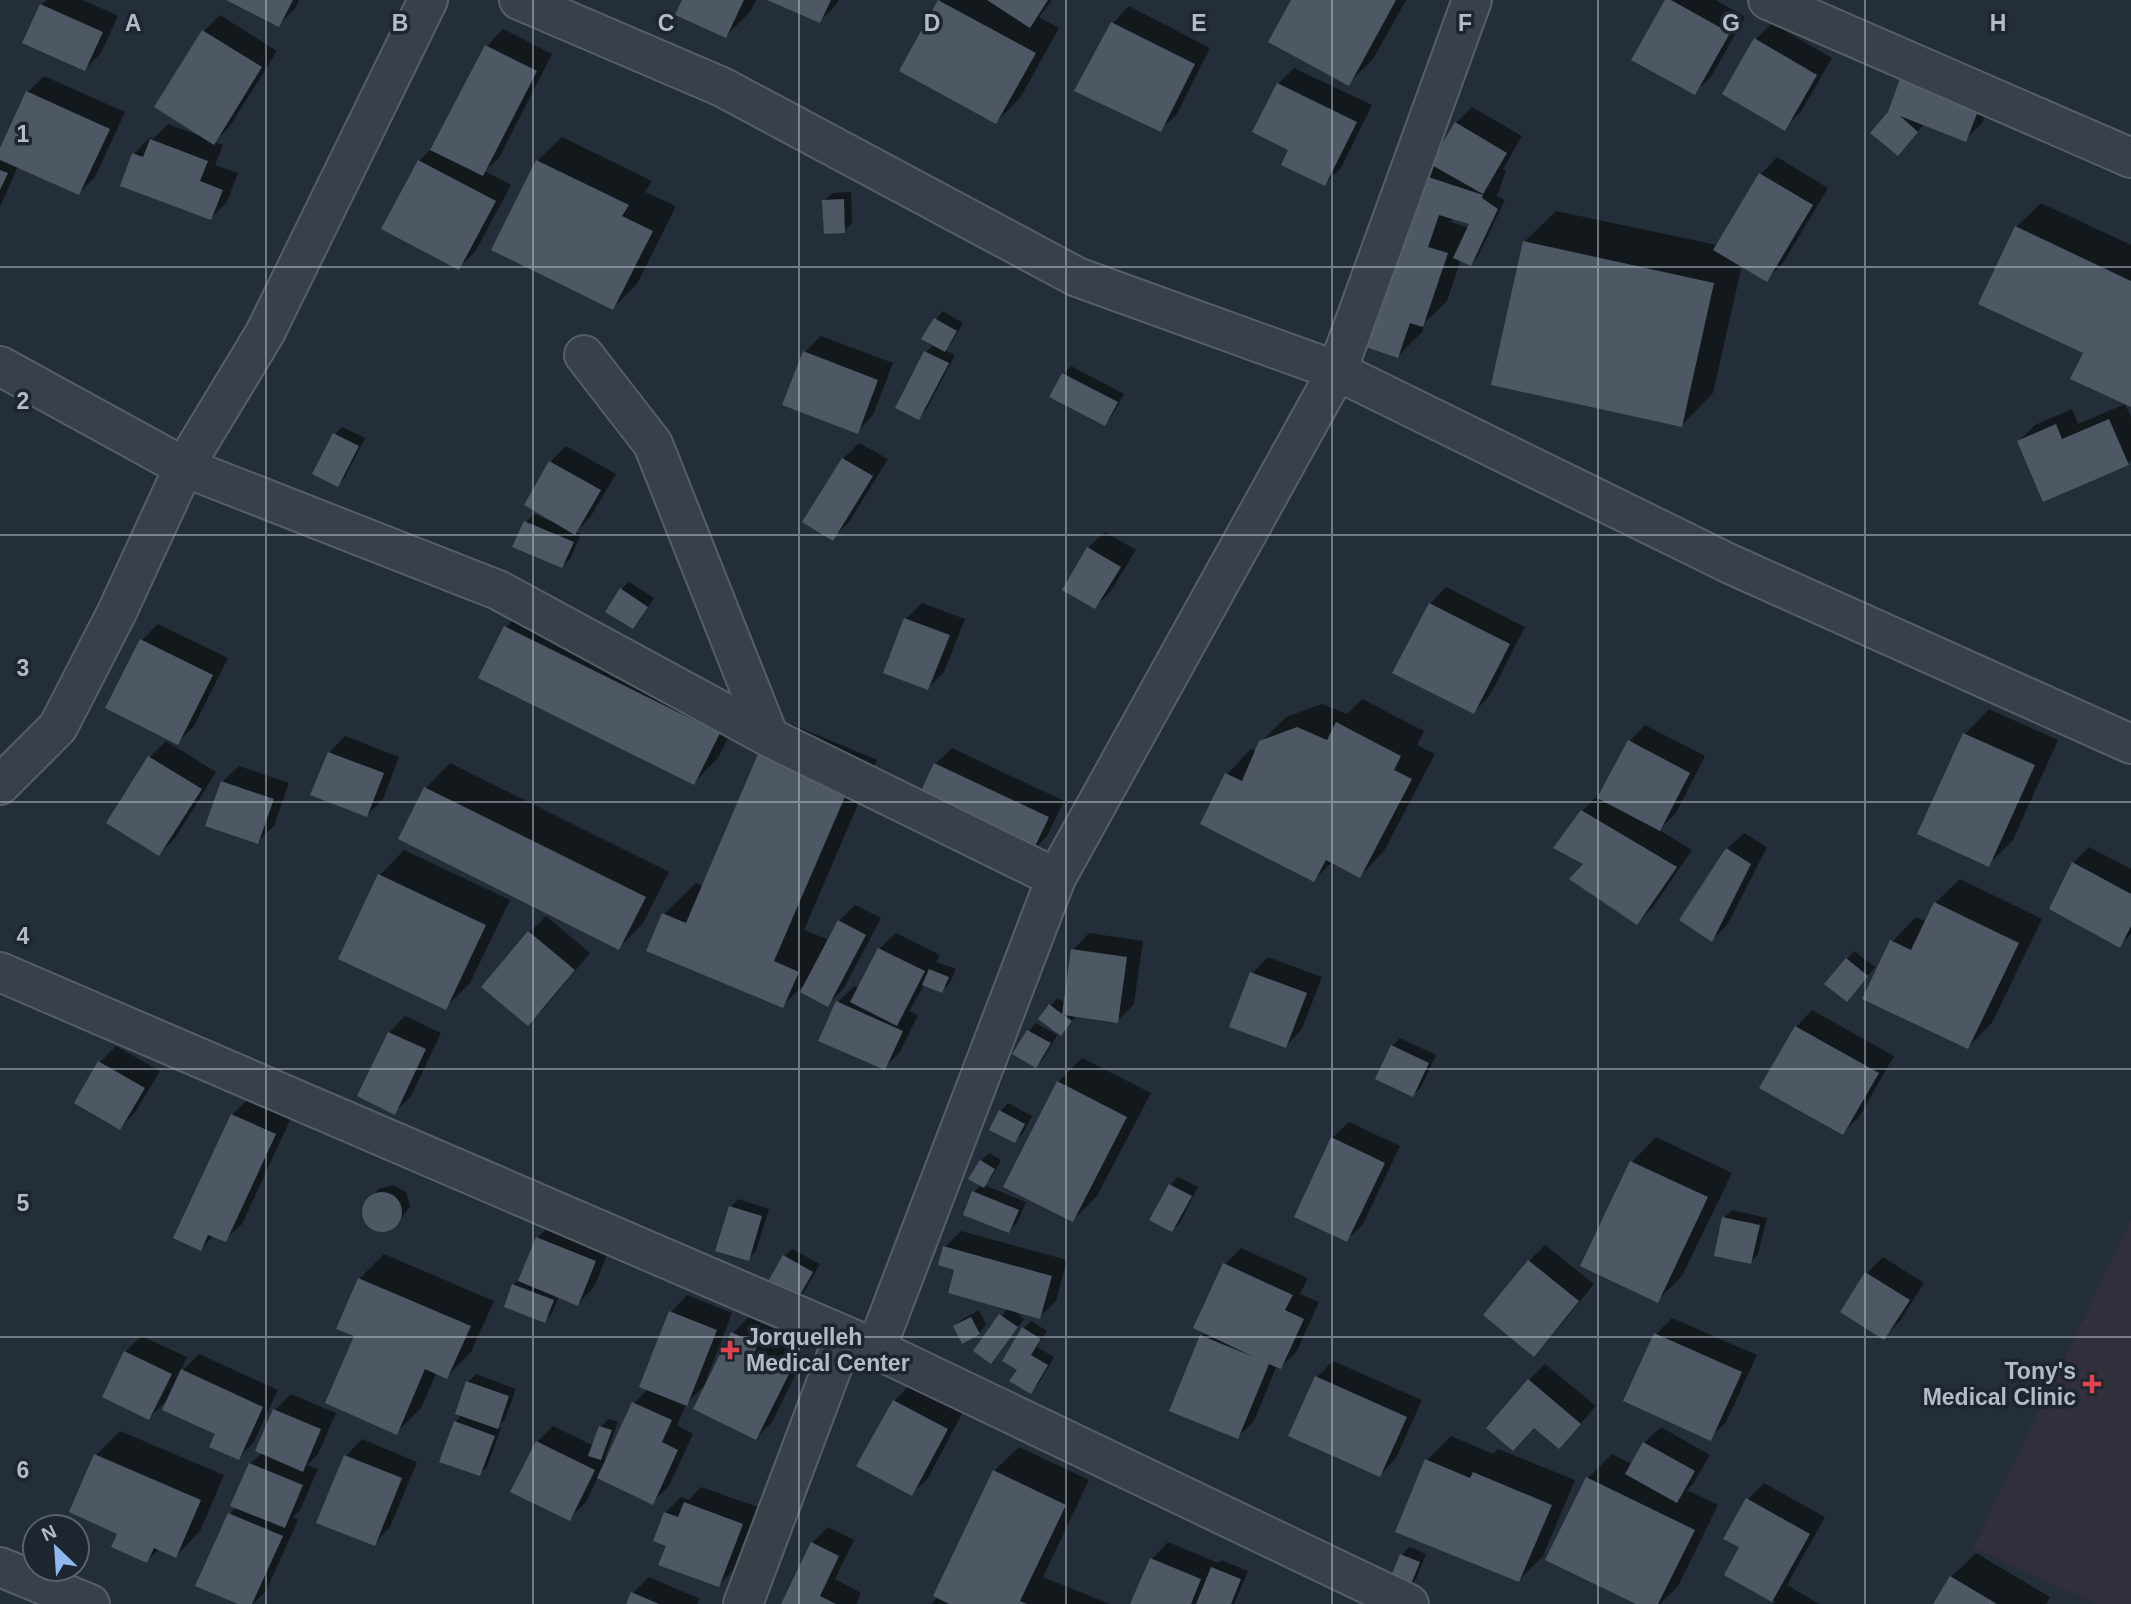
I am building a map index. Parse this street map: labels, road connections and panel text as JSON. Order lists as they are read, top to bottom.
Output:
{
  "places": {
    "health": ["Jorquelleh Medical Center", "Tony's Medical Clinic"]
  },
  "north": "top left",
  "grid": {
    "columns": [
      "A",
      "B",
      "C",
      "D",
      "E",
      "F",
      "G",
      "H"
    ],
    "rows": [
      "1",
      "2",
      "3",
      "4",
      "5",
      "6"
    ]
  }
}
